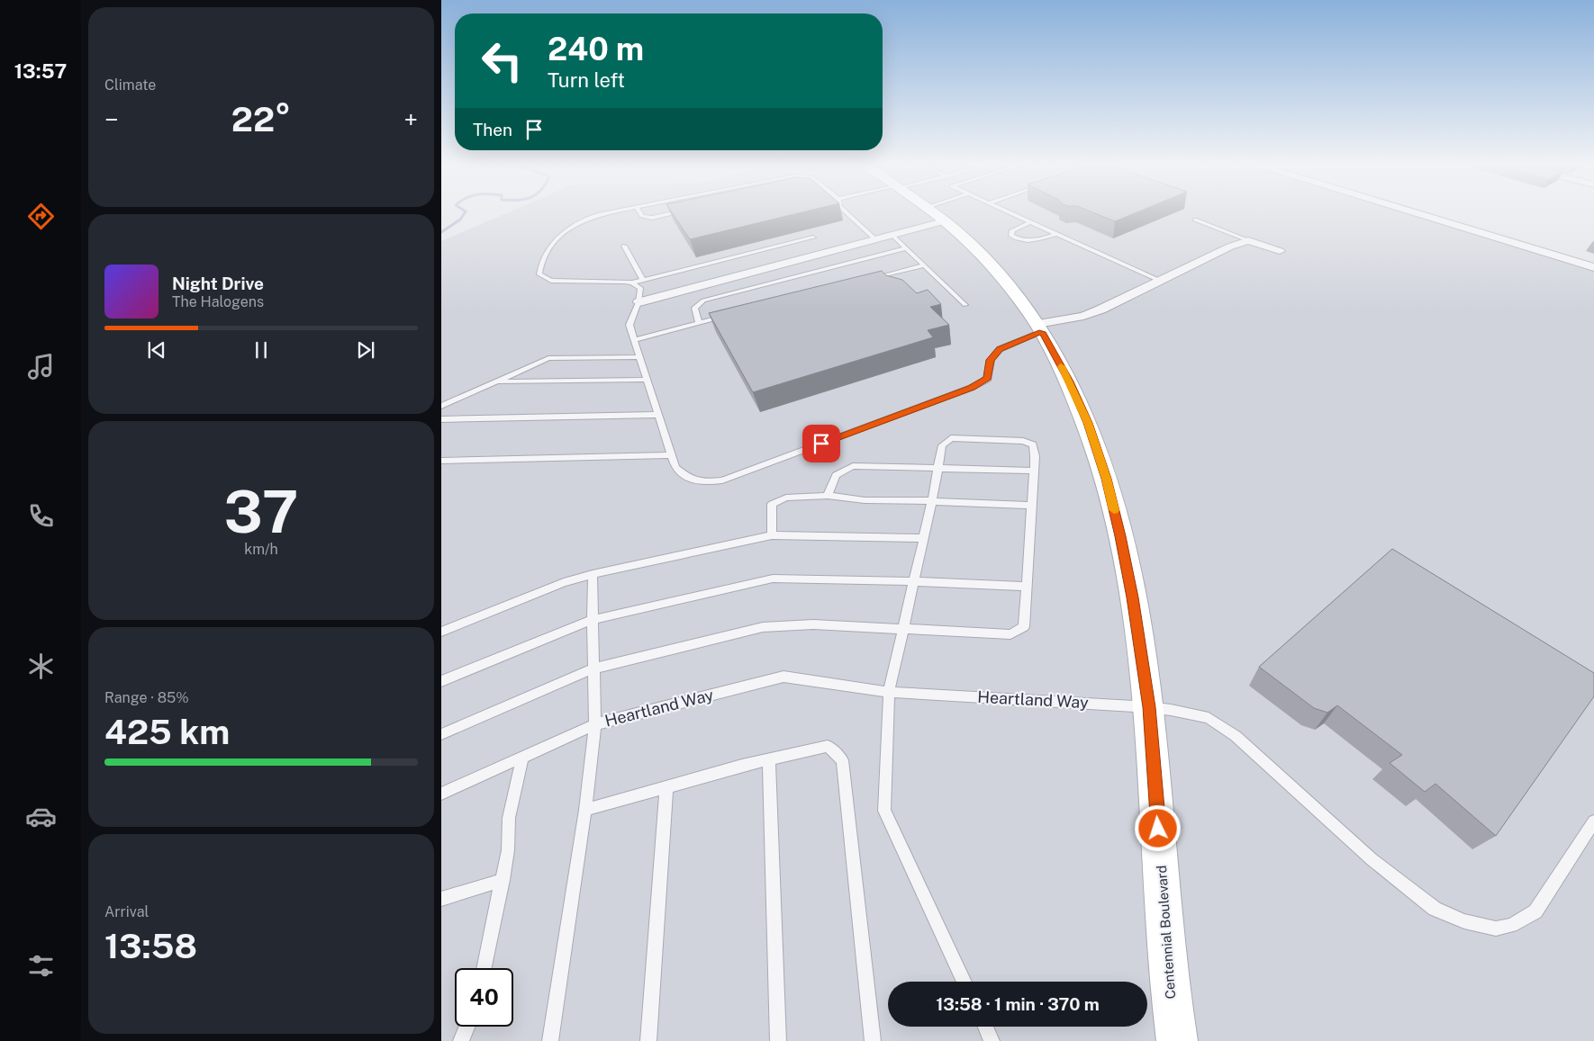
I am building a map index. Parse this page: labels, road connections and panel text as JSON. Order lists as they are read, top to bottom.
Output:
{
  "streets": {
    "street": ["Centennial Boulevard"],
    "lane": ["Heartland Way"]
  },
  "crossings": [
    ["Heartland Way", "Centennial Boulevard"]
  ],
  "page": {
    "tabs": "13:57",
    "tile": [
      "Climate",
      ["37", "km/h"],
      ["Range · 85%", "425 km"],
      ["Arrival", "13:58"]
    ],
    "turn": ["240 m", "Turn left"],
    "heat": ["−", "22°", "+"],
    "then": "Then",
    "song": ["Night Drive", "The Halogens"],
    "limit": "40",
    "trip": "13:58 · 1 min · 370 m"
  }
}
